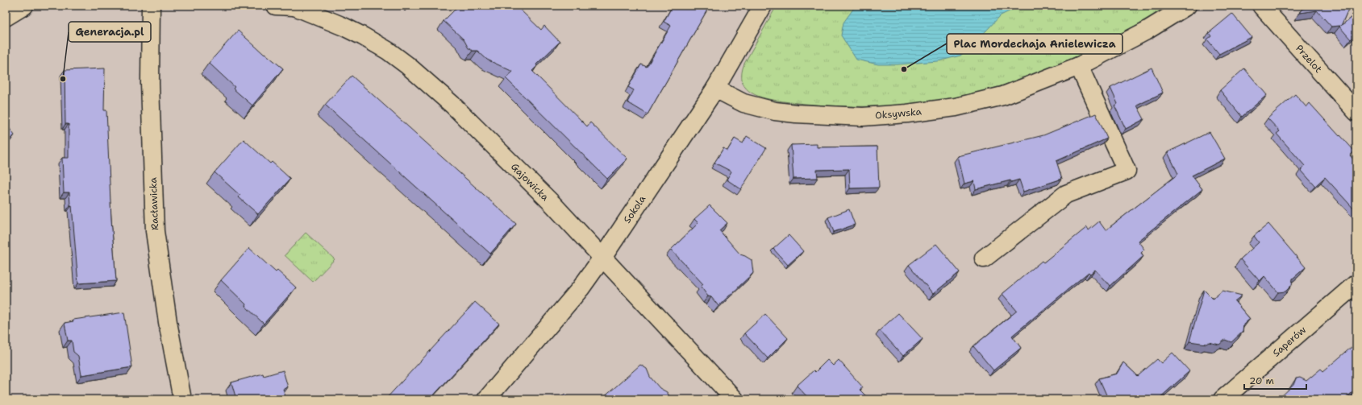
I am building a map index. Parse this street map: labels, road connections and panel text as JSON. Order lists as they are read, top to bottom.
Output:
{
  "streets": {
    "street": [
      "Przelot",
      "Oksywska",
      "Gajowicka",
      "Racławicka",
      "Sokola",
      "Saperów"
    ]
  },
  "crossings": [
    ["Oksywska", "Sokola"],
    ["Gajowicka", "Sokola"]
  ],
  "places": ["Plac Mordechaja Anielewicza", "Generacja.pl"],
  "scale_bar": "20 m"
}
